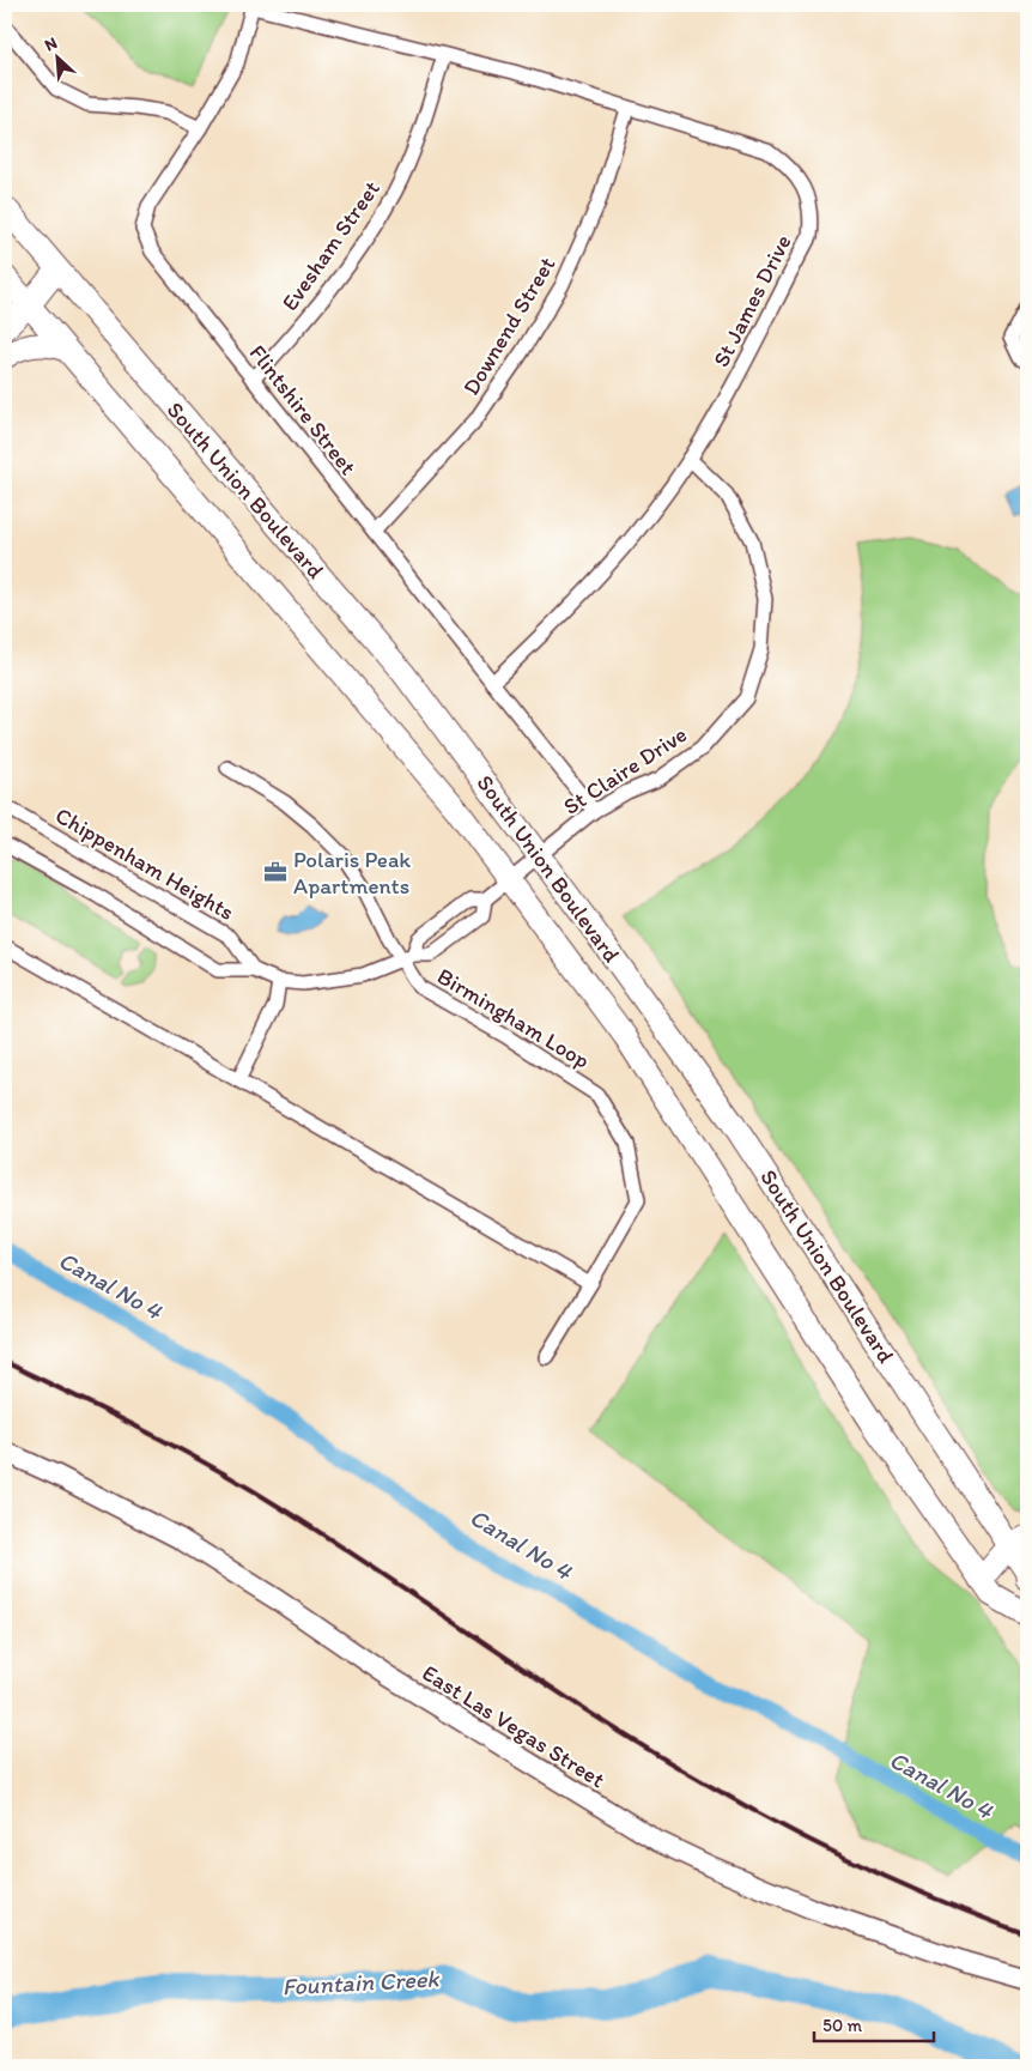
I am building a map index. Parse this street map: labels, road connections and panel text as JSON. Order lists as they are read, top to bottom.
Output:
{
  "streets": {
    "main road": ["South Union Boulevard"],
    "street": [
      "Evesham Street",
      "St James Drive",
      "Downend Street",
      "Flintshire Street",
      "St Claire Drive",
      "Chippenham Heights",
      "Birmingham Loop",
      "East Las Vegas Street"
    ]
  },
  "crossings": [
    ["Evesham Street", "St James Drive"],
    ["Evesham Street", "Flintshire Street"],
    ["St James Drive", "Downend Street"],
    ["St James Drive", "Flintshire Street"],
    ["St James Drive", "St Claire Drive"],
    ["Downend Street", "Flintshire Street"],
    ["Flintshire Street", "St Claire Drive"],
    ["South Union Boulevard", "St Claire Drive"]
  ],
  "water": ["Canal No 4", "Fountain Creek"],
  "places": {
    "office": ["Polaris Peak Apartments"]
  },
  "scale_bar": "50 m",
  "north": "top left"
}
